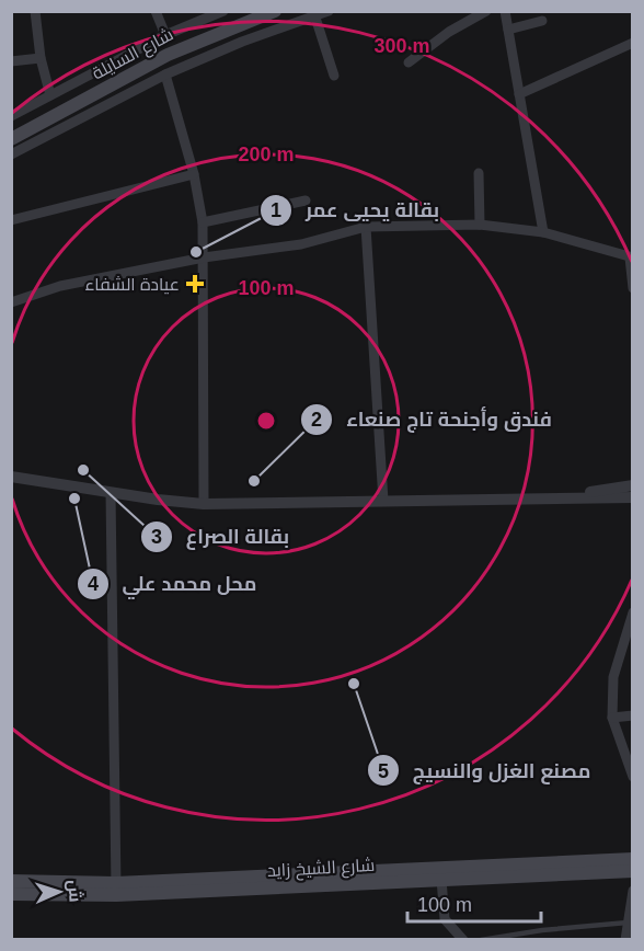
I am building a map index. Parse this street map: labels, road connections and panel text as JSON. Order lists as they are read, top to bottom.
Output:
{
  "streets": {
    "main road": ["شارع السايلة", "شارع الشيخ زايد"]
  },
  "places": {
    "other": [
      "بقالة يحيى عمر",
      "بقالة الصراع",
      "فندق وأجنحة تاج صنعاء",
      "محل محمد علي",
      "مصنع الغزل والنسيج"
    ],
    "health": ["عيادة الشفاء"]
  },
  "scale_bar": "100 m",
  "north": "right",
  "rings": ["300 m", "200 m", "100 m"]
}
